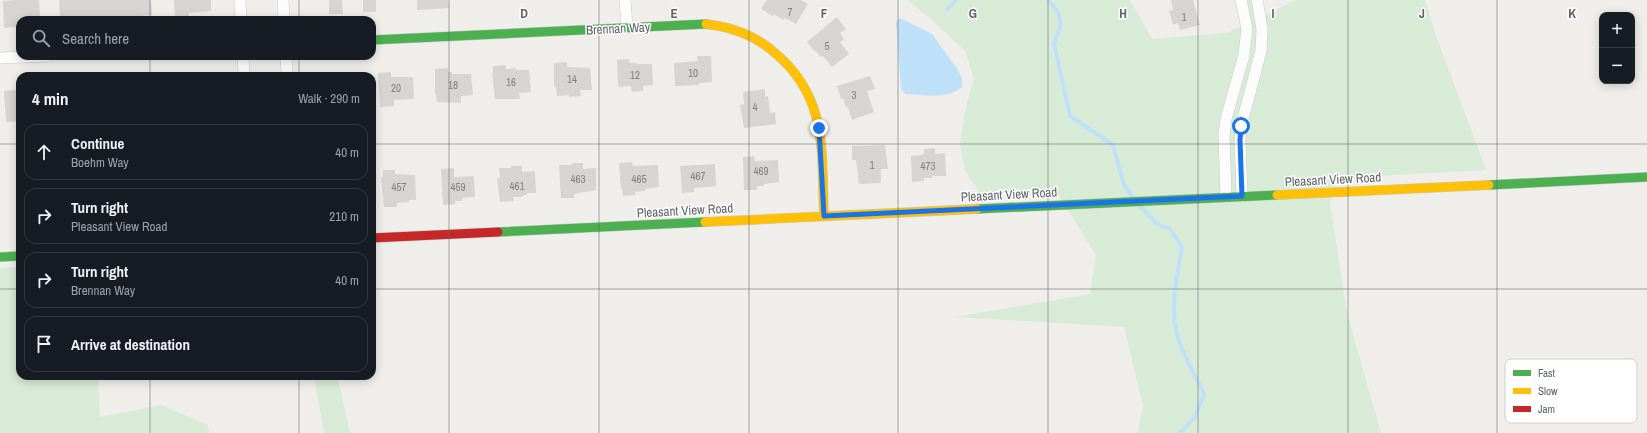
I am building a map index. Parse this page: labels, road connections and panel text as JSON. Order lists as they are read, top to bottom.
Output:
{
  "streets": {
    "street": ["Brennan Way", "Pleasant View Road"]
  },
  "crossings": [
    ["Brennan Way", "Pleasant View Road"]
  ],
  "house_numbers": [
    "7",
    "1",
    "5",
    "10",
    "12",
    "14",
    "16",
    "18",
    "20",
    "3",
    "4",
    "1",
    "473",
    "469",
    "467",
    "463",
    "465",
    "461",
    "457",
    "459"
  ],
  "legend": ["Fast", "Slow", "Jam"],
  "page": {
    "map_buttons": ["+", "−"],
    "search": "Search here",
    "heading": ["4 min", "Walk · 290 m"],
    "list": [
      ["Continue", "Boehm Way", "40 m"],
      ["Turn right", "Pleasant View Road", "210 m"],
      ["Turn right", "Brennan Way", "40 m"],
      "Arrive at destination"
    ]
  },
  "grid": {
    "columns": [
      "D",
      "E",
      "F",
      "G",
      "H",
      "I",
      "J",
      "K"
    ]
  }
}
